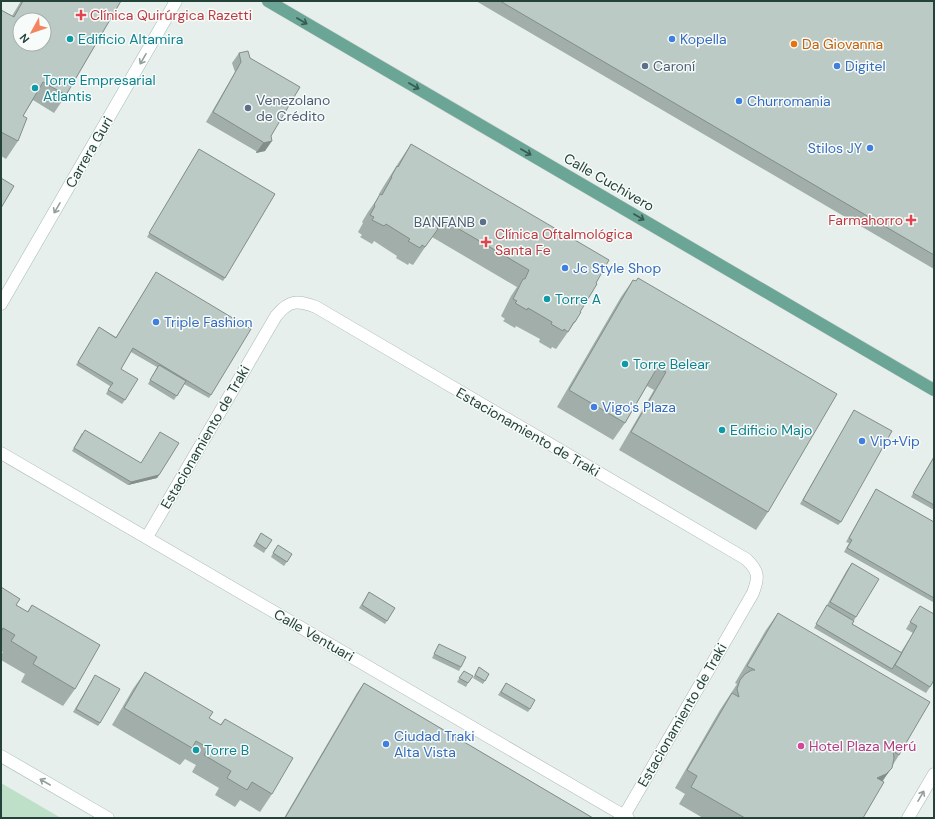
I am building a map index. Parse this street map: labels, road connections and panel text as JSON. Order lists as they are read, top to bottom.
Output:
{
  "streets": {
    "main road": ["Calle Cuchivero"],
    "street": ["Carrera Guri", "Estacionamiento de Traki", "Calle Ventuari"]
  },
  "crossings": [
    ["Estacionamiento de Traki", "Calle Ventuari"]
  ],
  "one_way": ["Carrera Guri", "Calle Cuchivero"],
  "places": {
    "health": ["Clínica Quirúrgica Razetti", "Farmahorro", "Clínica Oftalmológica Santa Fe"],
    "other": [
      "Edificio Altamira",
      "Kopella",
      "Da Giovanna",
      "Caroní",
      "Digitel",
      "Torre Empresarial Atlantis",
      "Churromania",
      "Venezolano de Crédito",
      "Stilos JY",
      "BANFANB",
      "Jc Style Shop",
      "Torre A",
      "Triple Fashion",
      "Torre Belear",
      "Vigo's Plaza",
      "Edificio Majo",
      "Vip+Vip",
      "Ciudad Traki Alta Vista",
      "Hotel Plaza Merú",
      "Torre B"
    ]
  },
  "north": "bottom left"
}
